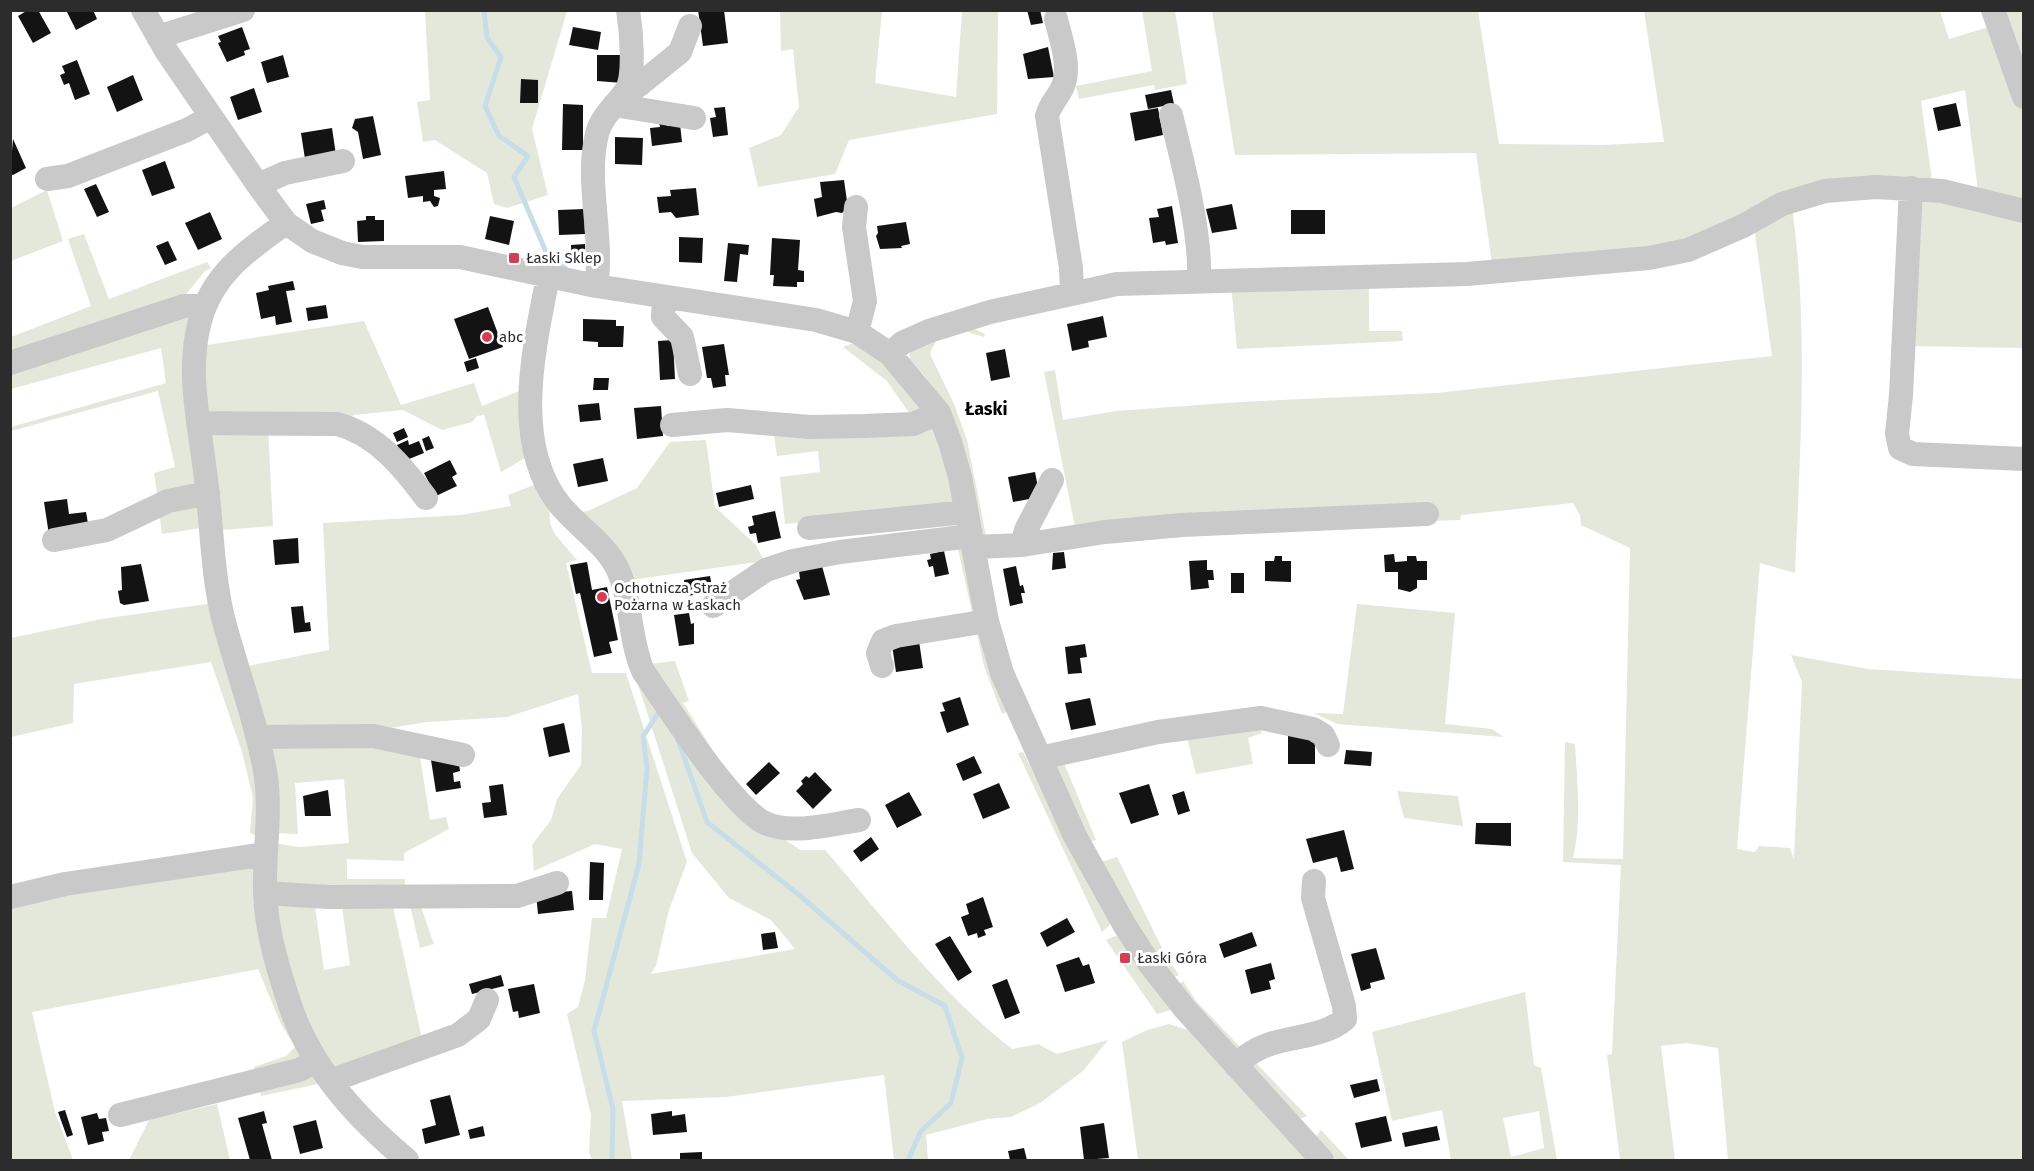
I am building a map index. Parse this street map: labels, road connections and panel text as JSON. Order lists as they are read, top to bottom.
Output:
{
  "districts": ["Łaski"],
  "places": {
    "transit": ["Łaski Sklep", "Łaski Góra"],
    "other": ["abc", "Ochotnicza Straż Pożarna w Łaskach"]
  }
}
